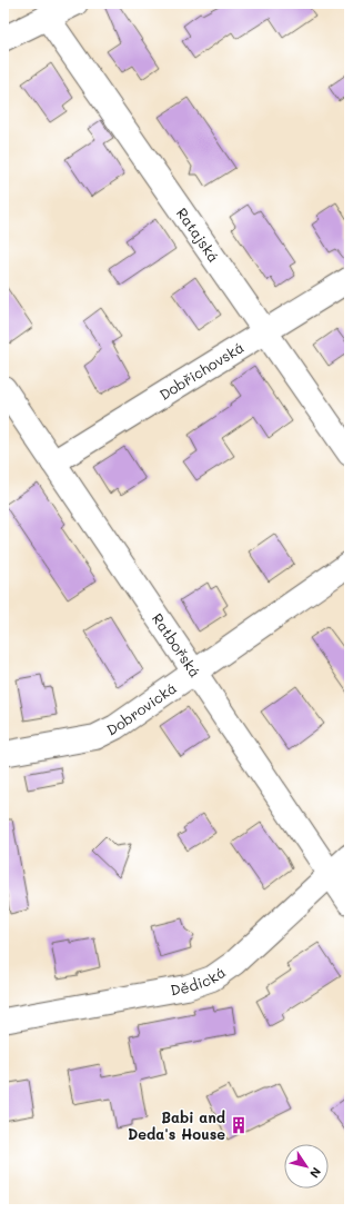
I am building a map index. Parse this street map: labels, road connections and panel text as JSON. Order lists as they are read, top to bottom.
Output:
{
  "streets": {
    "street": [
      "Ratajská",
      "Dobřichovská",
      "Ratbořská",
      "Dobrovická",
      "Dědická"
    ]
  },
  "crossings": [
    ["Ratajská", "Dobřichovská"],
    ["Dobřichovská", "Ratbořská"],
    ["Ratbořská", "Dobrovická"],
    ["Ratbořská", "Dědická"]
  ],
  "places": {
    "building": ["Babi and Deda's House"]
  },
  "north": "bottom right"
}
